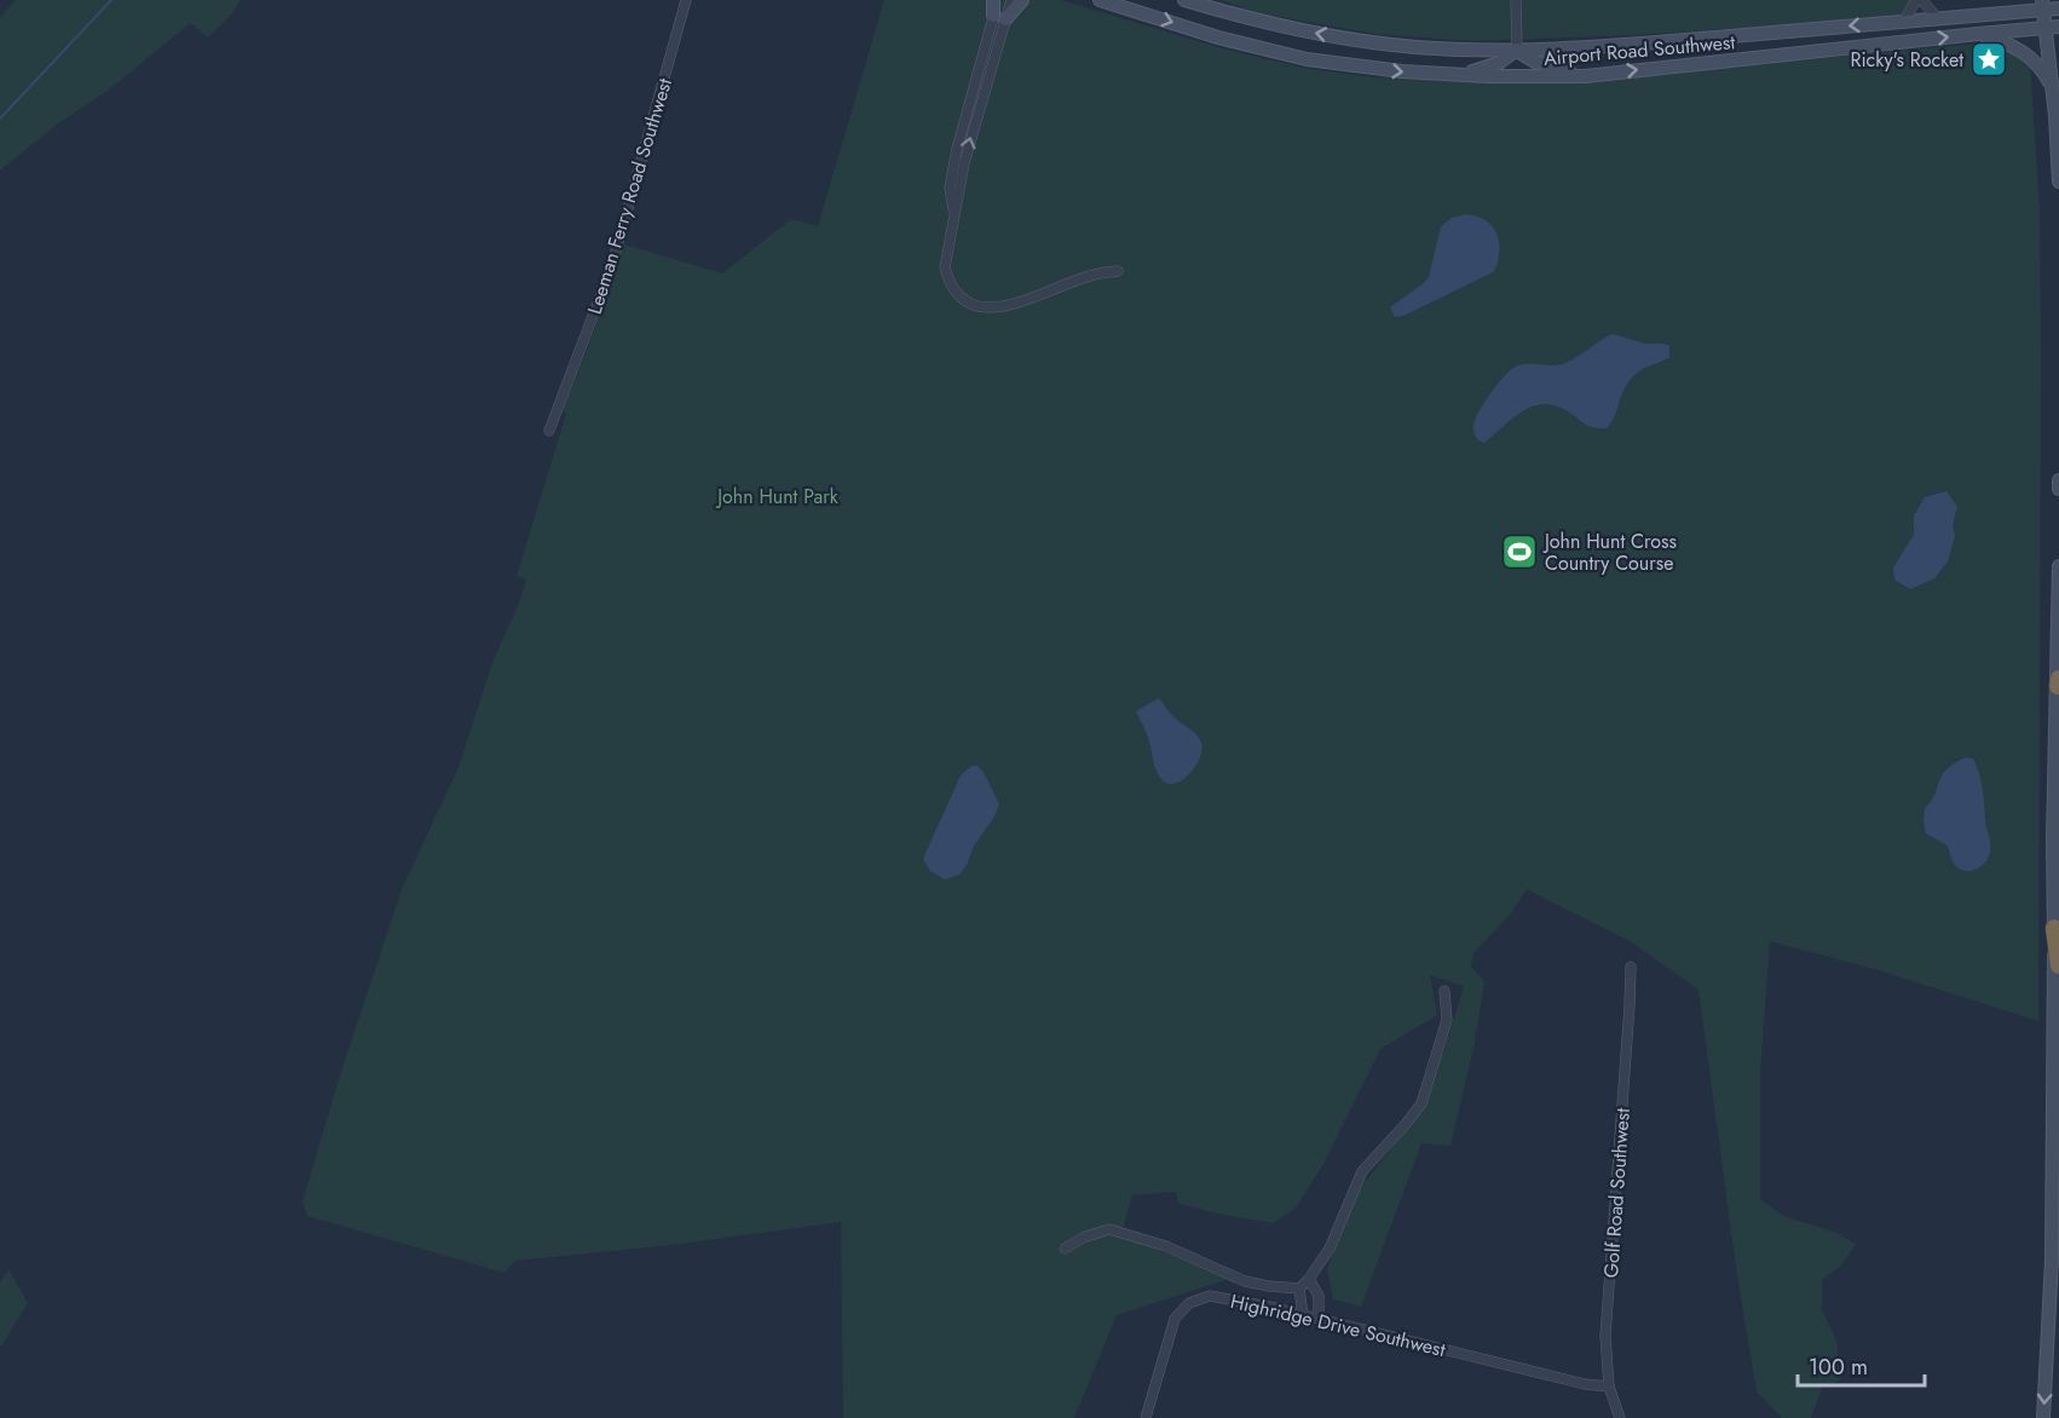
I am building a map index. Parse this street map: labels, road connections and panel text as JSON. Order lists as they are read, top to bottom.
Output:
{
  "streets": {
    "street": [
      "Airport Road Southwest",
      "Leeman Ferry Road Southwest",
      "Golf Road Southwest",
      "Highridge Drive Southwest"
    ]
  },
  "crossings": [
    ["Golf Road Southwest", "Highridge Drive Southwest"]
  ],
  "parks": ["John Hunt Park"],
  "places": {
    "place": ["Ricky's Rocket"],
    "sports": ["John Hunt Cross Country Course"]
  },
  "scale_bar": "100 m"
}
